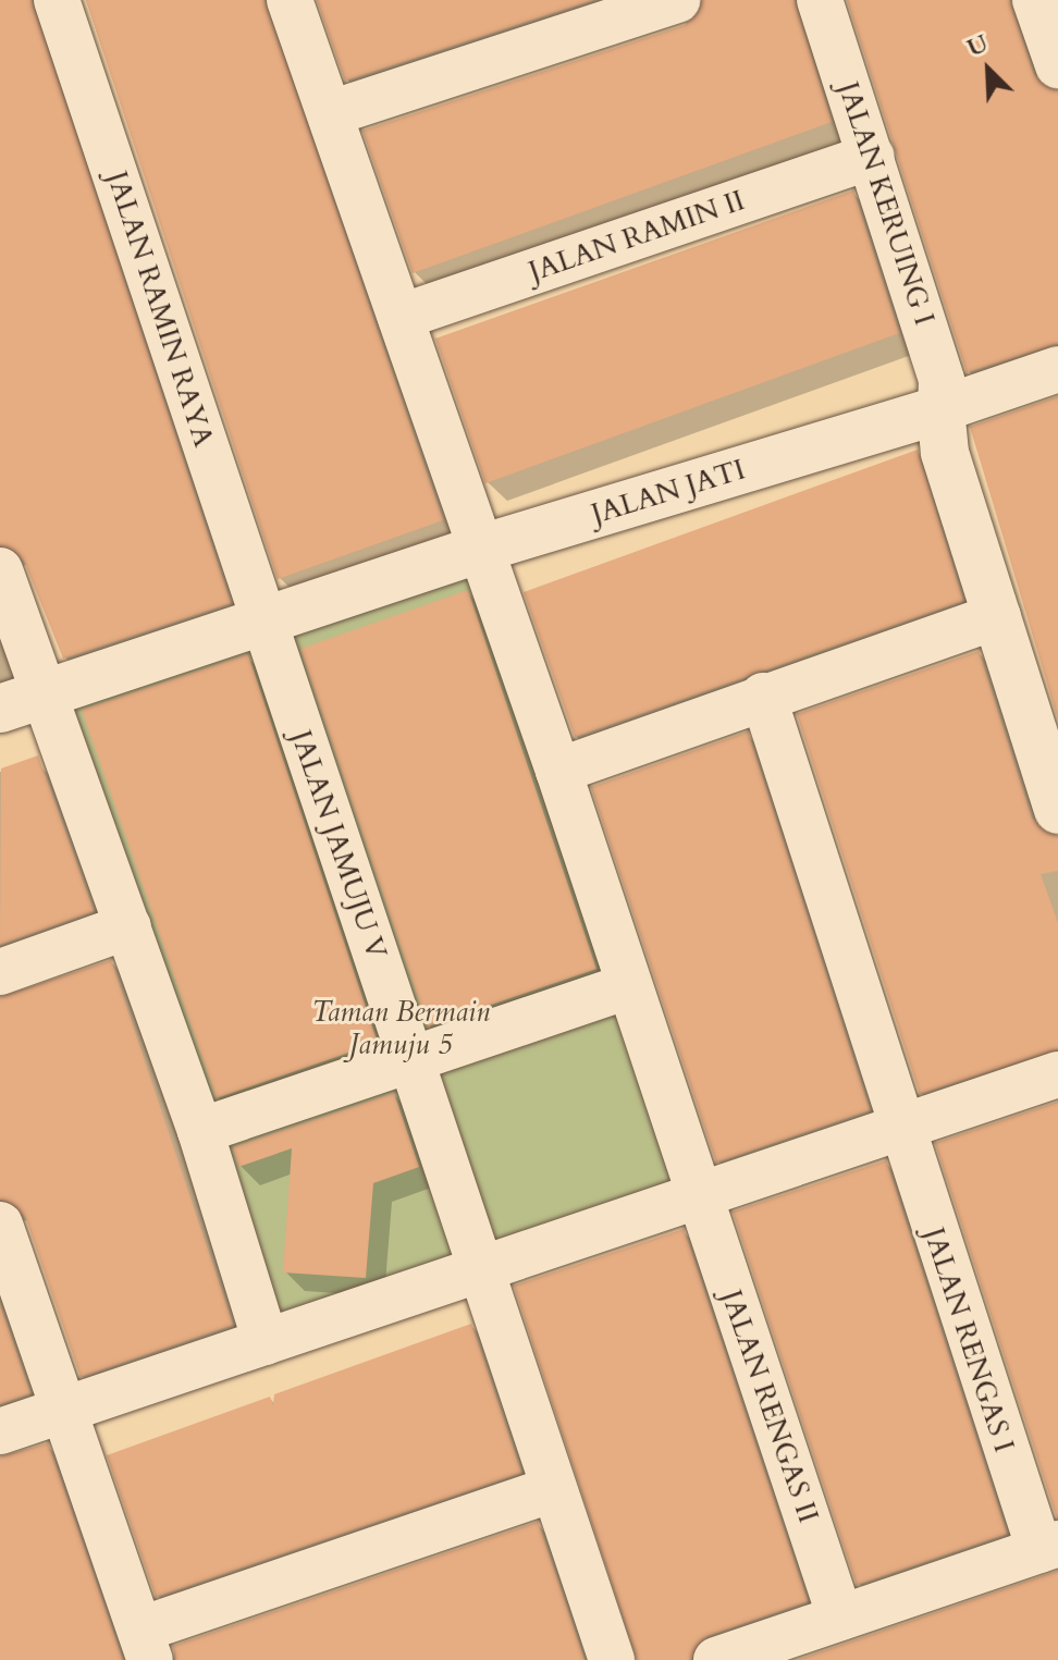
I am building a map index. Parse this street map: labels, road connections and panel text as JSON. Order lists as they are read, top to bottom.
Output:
{
  "streets": {
    "street": [
      "JALAN KERUING I",
      "JALAN RAMIN II",
      "JALAN RAMIN RAYA",
      "JALAN JATI",
      "JALAN JAMUJU V",
      "JALAN RENGAS I",
      "JALAN RENGAS II"
    ]
  },
  "crossings": [
    ["JALAN KERUING I", "JALAN RAMIN II"],
    ["JALAN KERUING I", "JALAN JATI"],
    ["JALAN RAMIN II", "JALAN RENGAS II"],
    ["JALAN RAMIN RAYA", "JALAN JATI"],
    ["JALAN RAMIN RAYA", "JALAN JAMUJU V"],
    ["JALAN JATI", "JALAN JAMUJU V"],
    ["JALAN JATI", "JALAN RENGAS II"]
  ],
  "parks": ["Taman Bermain Jamuju 5"],
  "north": "top left"
}
